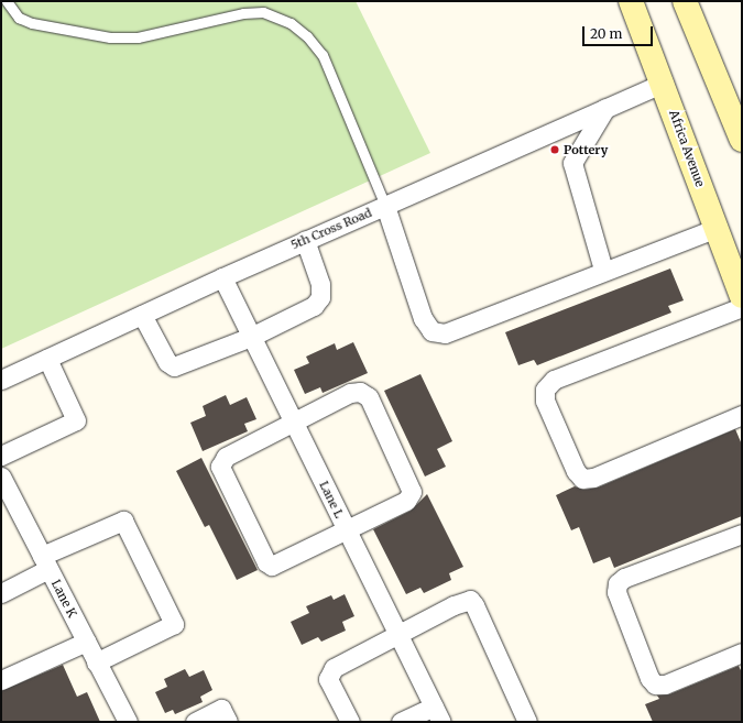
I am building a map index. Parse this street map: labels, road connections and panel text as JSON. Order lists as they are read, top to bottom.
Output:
{
  "streets": {
    "main road": ["Africa Avenue"],
    "street": ["5th Cross Road", "Lane L", "Lane K"]
  },
  "crossings": [
    ["Africa Avenue", "5th Cross Road"],
    ["5th Cross Road", "Lane L"]
  ],
  "places": ["Pottery"],
  "scale_bar": "20 m"
}
